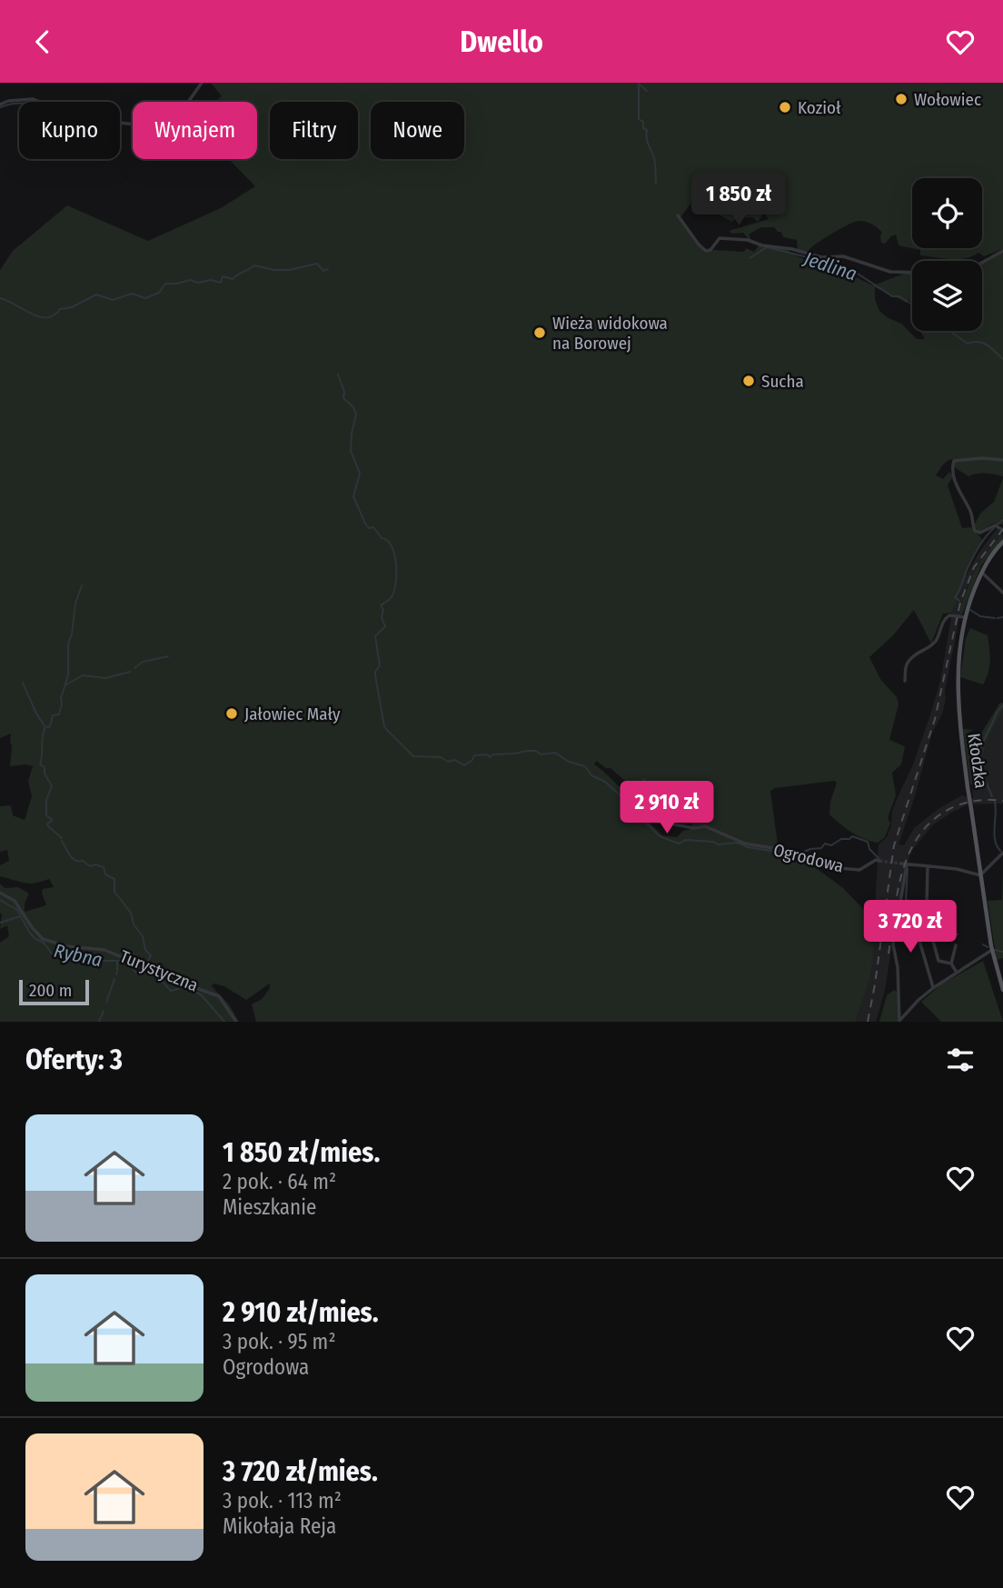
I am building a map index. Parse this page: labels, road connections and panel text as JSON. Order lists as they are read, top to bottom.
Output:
{
  "streets": {
    "main road": ["Kłodzka"],
    "street": ["Ogrodowa", "Turystyczna"]
  },
  "water": ["Jedlina", "Rybna"],
  "places": [
    "Wołowiec",
    "Kozioł",
    "Wieża widokowa na Borowej",
    "Sucha",
    "Jałowiec Mały"
  ],
  "scale_bar": "200 m",
  "page": {
    "header": "Dwello",
    "chip": [
      "Kupno",
      "Wynajem",
      "Filtry",
      "Nowe"
    ],
    "price": ["1 850 zł", "2 910 zł", "3 720 zł"],
    "scale": "200 m",
    "heading": "Oferty: 3",
    "list": [
      {
        "name": "1 850 zł/mies.",
        "note": "2 pok. · 64 m² · Mieszkanie"
      },
      {
        "name": "2 910 zł/mies.",
        "note": "3 pok. · 95 m² · Ogrodowa"
      },
      {
        "name": "3 720 zł/mies.",
        "note": "3 pok. · 113 m² · Mikołaja Reja"
      }
    ]
  }
}
